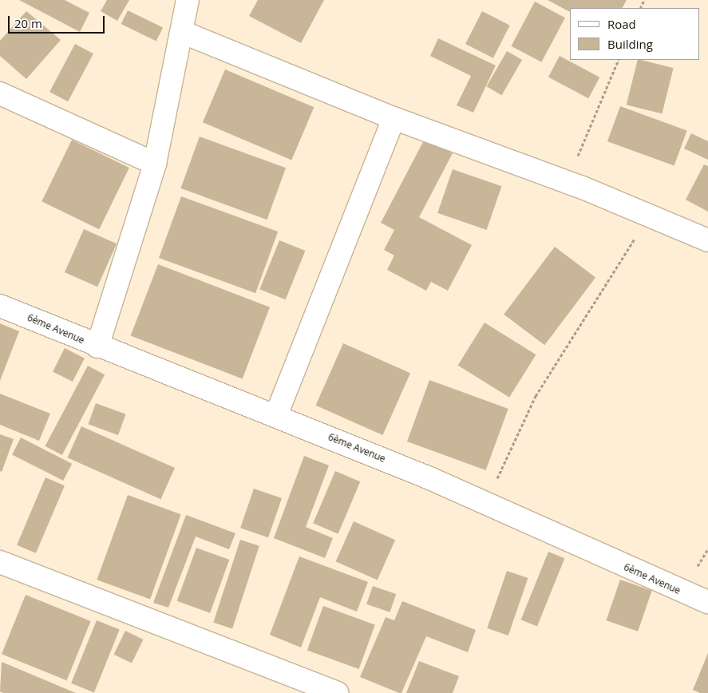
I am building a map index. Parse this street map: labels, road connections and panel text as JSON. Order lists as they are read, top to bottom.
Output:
{
  "streets": {
    "street": ["6ème Avenue"]
  },
  "legend": ["Road", "Building"],
  "scale_bar": "20 m"
}
